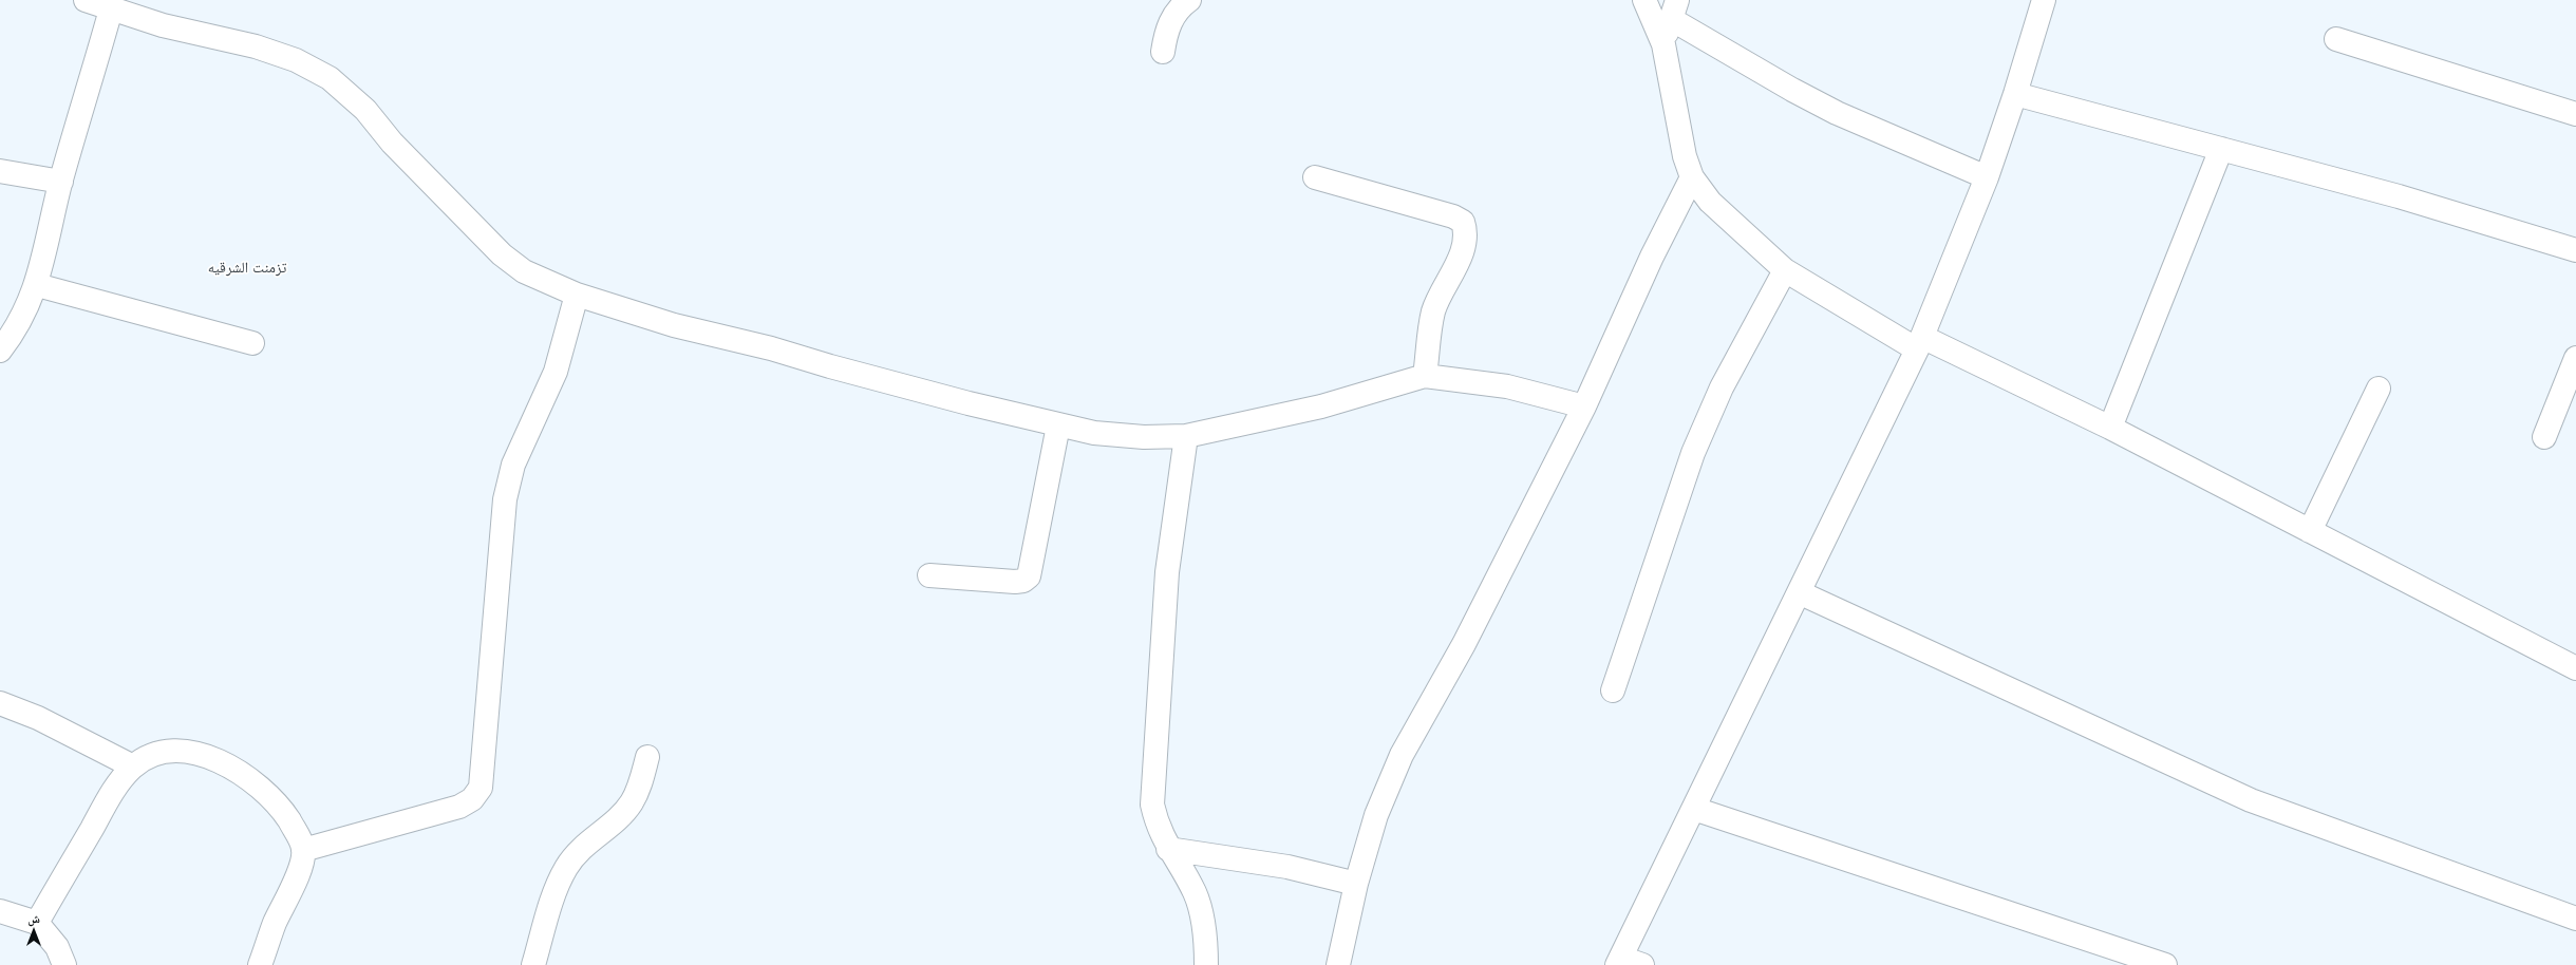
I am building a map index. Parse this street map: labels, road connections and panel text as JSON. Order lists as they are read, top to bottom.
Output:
{
  "districts": ["تزمنت الشرقيه"],
  "north": "top"
}
